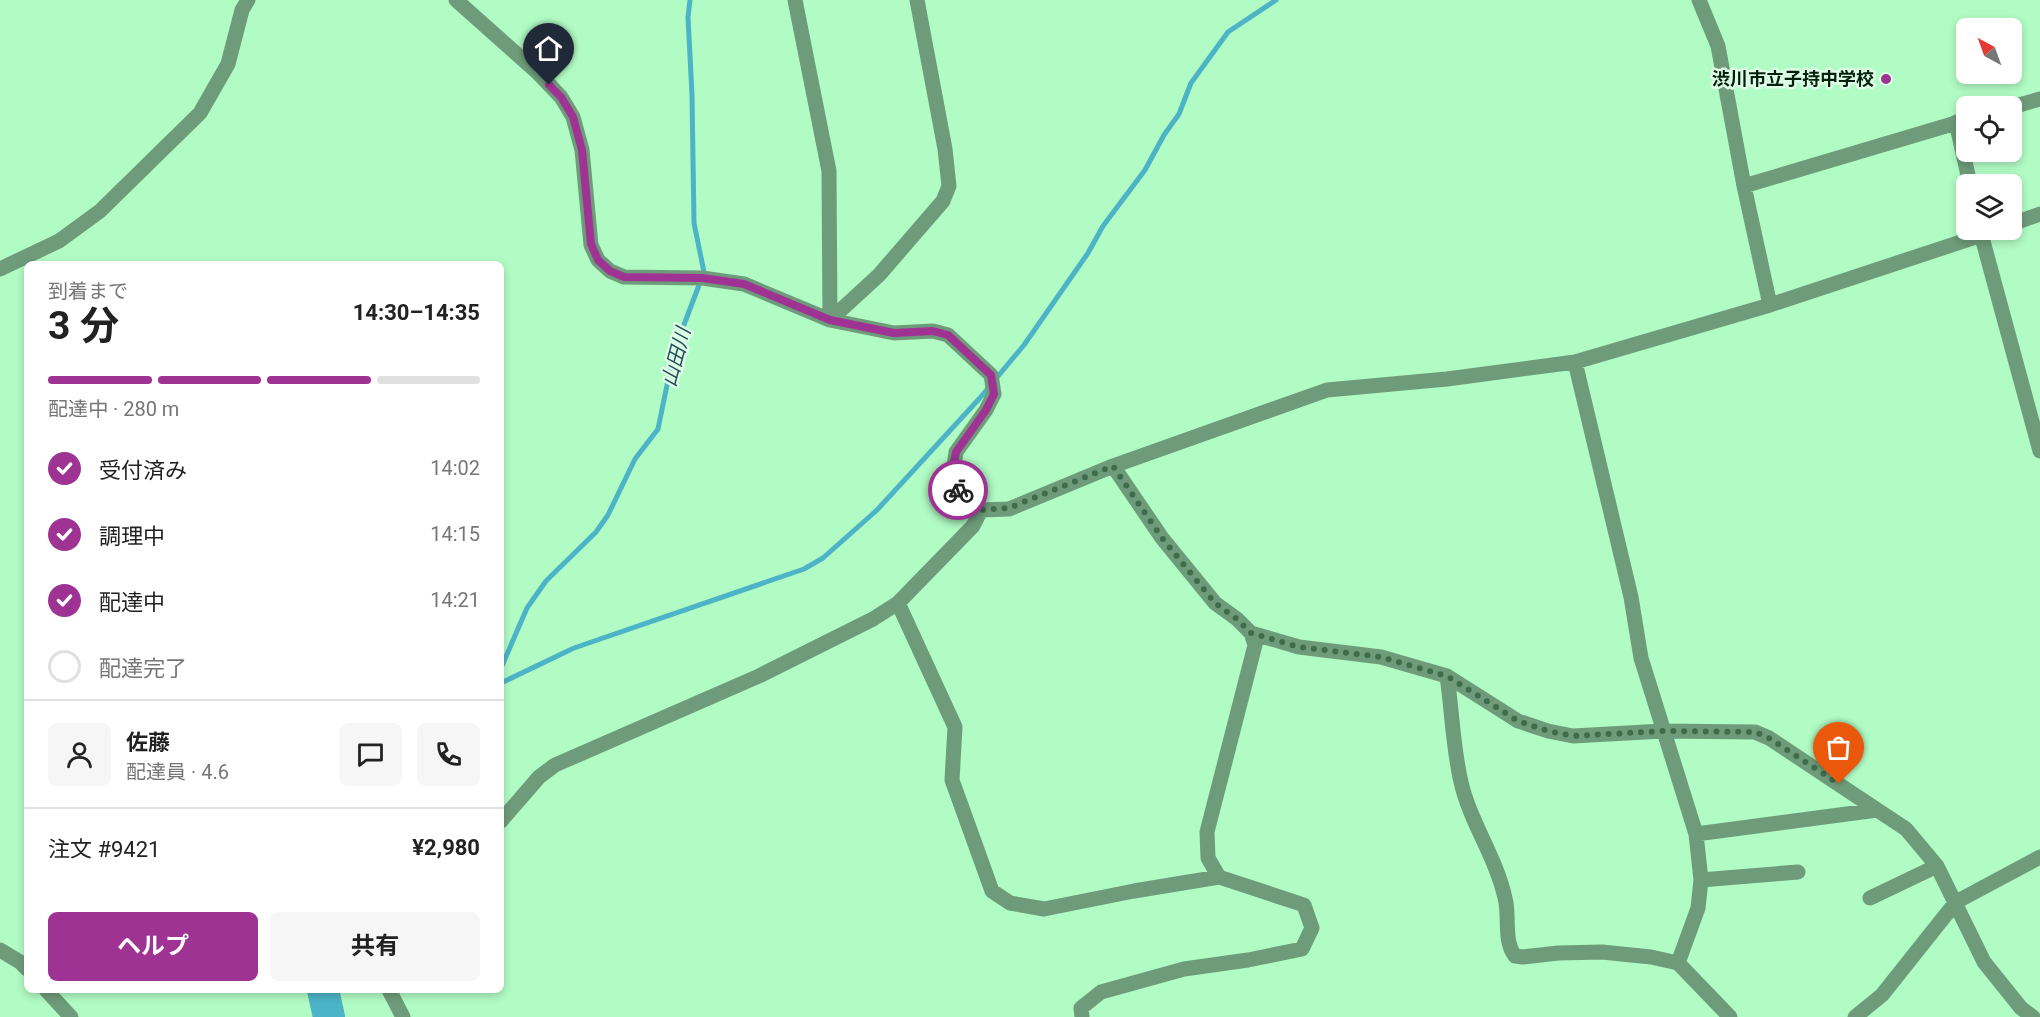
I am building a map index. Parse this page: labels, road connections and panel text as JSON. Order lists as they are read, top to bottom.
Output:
{
  "water": ["山田川"],
  "places": ["渋川市立子持中学校"],
  "north": "top left",
  "page": {
    "heading": ["3 分", "到着まで", "14:30–14:35"],
    "panel": [
      "佐藤",
      "配達員 · 4.6",
      "注文 #9421",
      "¥2,980"
    ],
    "bar": "配達中 · 280 m",
    "list": [
      ["受付済み", "14:02"],
      ["調理中", "14:15"],
      ["配達中", "14:21"],
      "配達完了"
    ],
    "buttons": ["ヘルプ", "共有"]
  }
}
